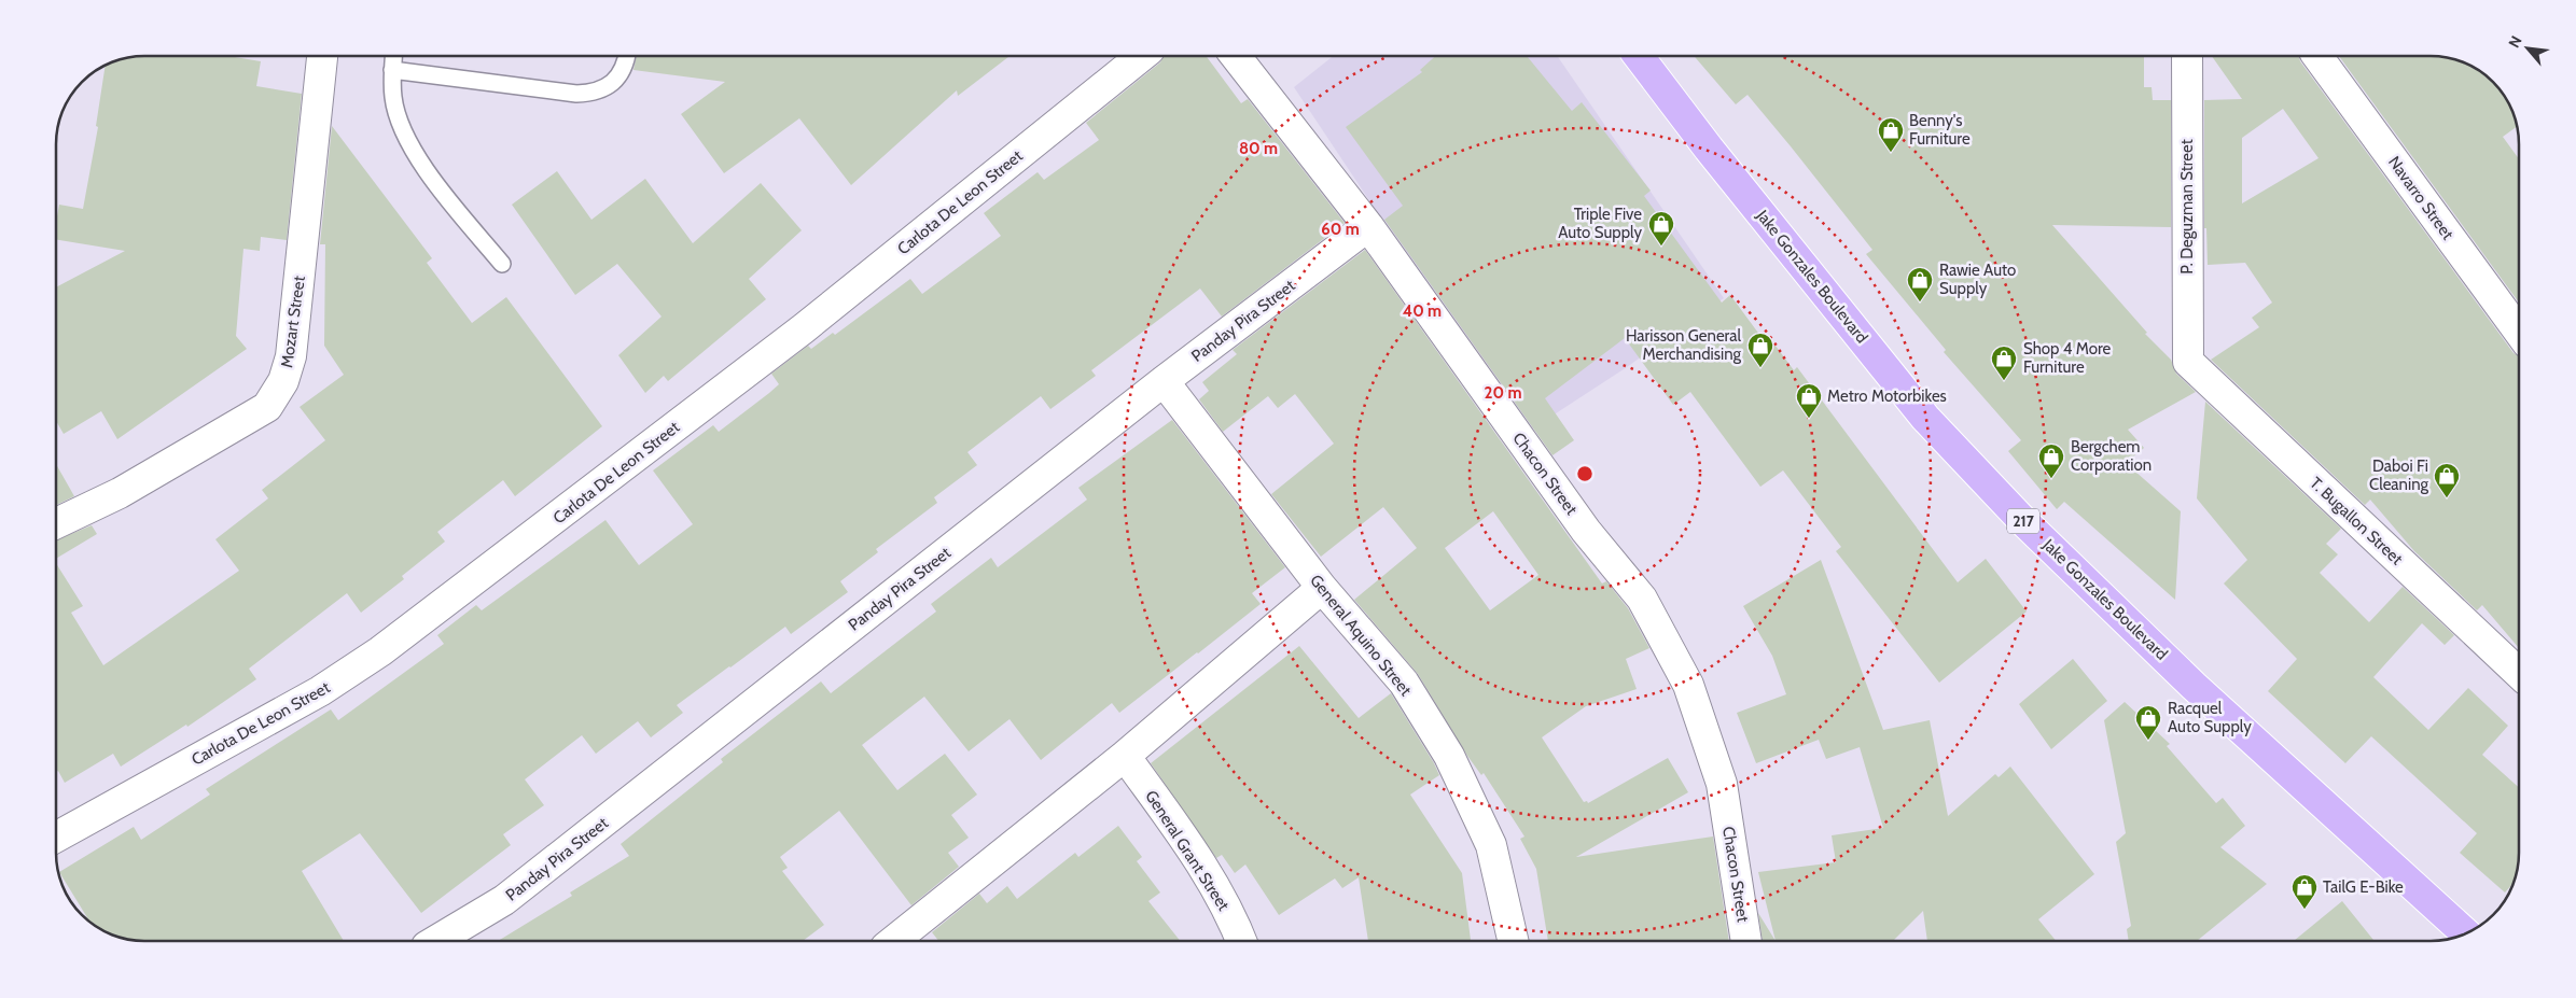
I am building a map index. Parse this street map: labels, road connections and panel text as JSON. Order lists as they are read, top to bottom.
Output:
{
  "streets": {
    "main road": ["Jake Gonzales Boulevard", "217"],
    "street": [
      "Navarro Street",
      "Carlota De Leon Street",
      "P. Deguzman Street",
      "Panday Pira Street",
      "Mozart Street",
      "Chacon Street",
      "T. Bugallon Street",
      "General Aquino Street",
      "General Grant Street"
    ]
  },
  "crossings": [
    ["P. Deguzman Street", "T. Bugallon Street"],
    ["Panday Pira Street", "Chacon Street"],
    ["Panday Pira Street", "General Aquino Street"]
  ],
  "places": {
    "shop": [
      "Benny's Furniture",
      "Triple Five Auto Supply",
      "Rawie Auto Supply",
      "Harisson General Merchandising",
      "Shop 4 More Furniture",
      "Metro Motorbikes",
      "Bergchem Corporation",
      "Daboi Fi Cleaning",
      "Racquel Auto Supply",
      "TailG E-Bike"
    ]
  },
  "north": "top left",
  "rings": [
    "80 m",
    "60 m",
    "40 m",
    "20 m"
  ]
}
